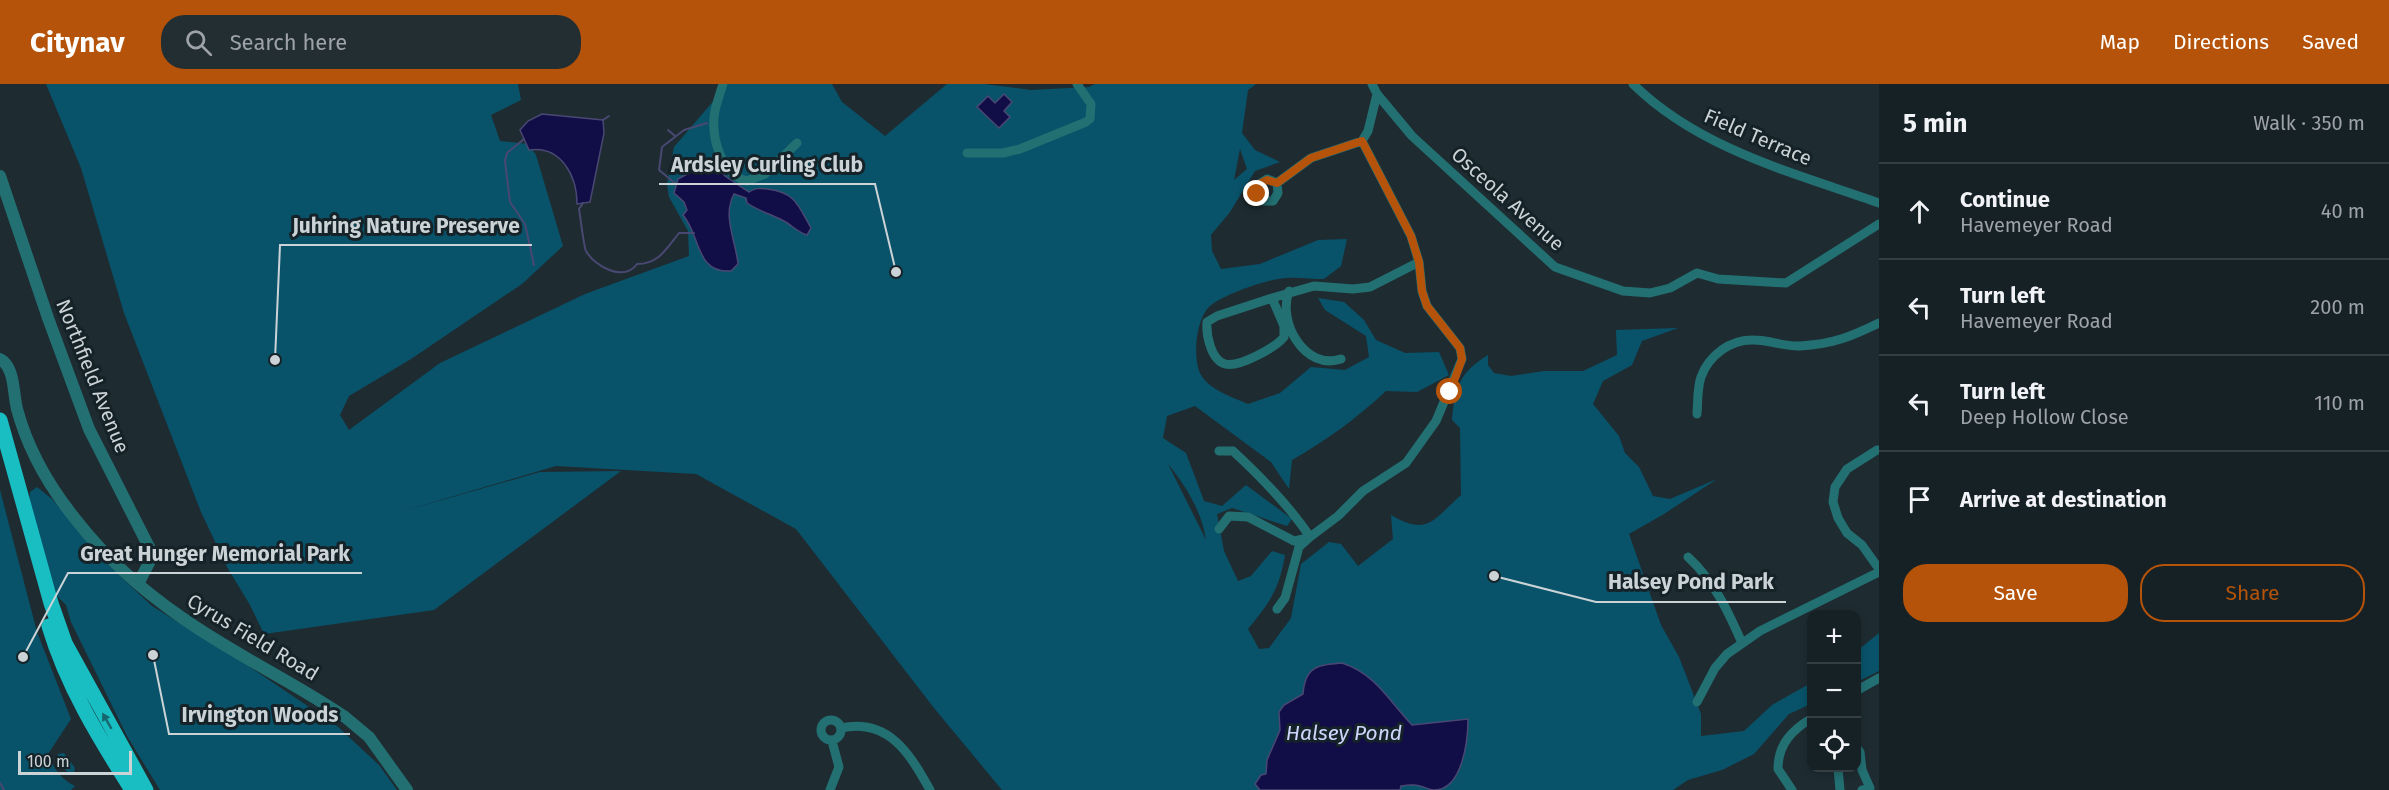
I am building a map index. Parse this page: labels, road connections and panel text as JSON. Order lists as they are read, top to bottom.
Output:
{
  "streets": {
    "street": [
      "Field Terrace",
      "Osceola Avenue",
      "Northfield Avenue",
      "Cyrus Field Road"
    ]
  },
  "crossings": [
    ["Northfield Avenue", "Cyrus Field Road"]
  ],
  "water": ["Halsey Pond"],
  "places": [
    "Ardsley Curling Club",
    "Juhring Nature Preserve",
    "Halsey Pond Park",
    "Irvington Woods",
    "Great Hunger Memorial Park"
  ],
  "scale_bar": "100 m",
  "page": {
    "header": "Citynav",
    "search": "Search here",
    "nav": ["Map", "Directions", "Saved"],
    "heading": ["5 min", "Walk · 350 m"],
    "list": [
      ["Continue", "Havemeyer Road", "40 m"],
      ["Turn left", "Havemeyer Road", "200 m"],
      ["Turn left", "Deep Hollow Close", "110 m"],
      "Arrive at destination"
    ],
    "buttons": ["Save", "Share"],
    "map_buttons": ["+", "−"],
    "scale": "100 m"
  }
}
